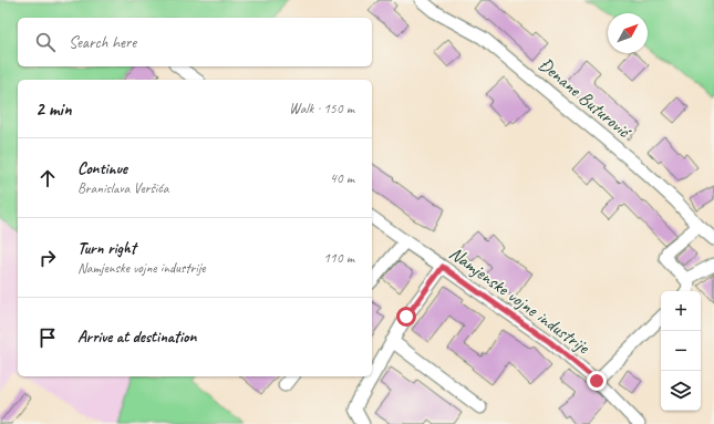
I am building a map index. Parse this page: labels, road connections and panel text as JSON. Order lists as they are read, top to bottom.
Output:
{
  "streets": {
    "street": ["Đenane Buturović", "Namjenske vojne industrije"]
  },
  "north": "top right",
  "page": {
    "search": "Search here",
    "heading": ["2 min", "Walk · 150 m"],
    "list": [
      ["Continue", "Branislava Veršića", "40 m"],
      ["Turn right", "Namjenske vojne industrije", "110 m"],
      "Arrive at destination"
    ],
    "map_buttons": ["+", "−"]
  }
}
